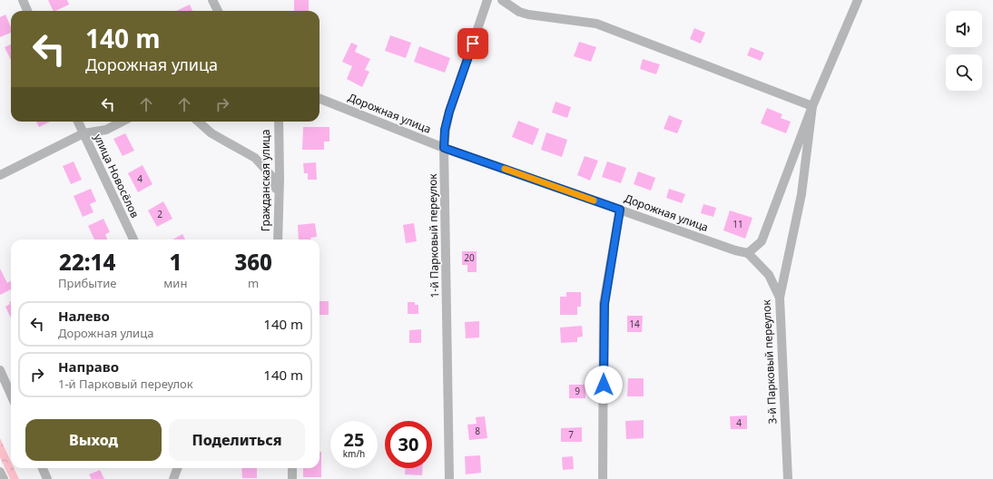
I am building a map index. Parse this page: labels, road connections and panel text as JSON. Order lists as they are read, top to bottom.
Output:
{
  "streets": {
    "street": [
      "Дорожная улица",
      "улица Новосёлов",
      "Гражданская улица",
      "1-й Парковый переулок",
      "3-й Парковый переулок"
    ]
  },
  "crossings": [
    ["Дорожная улица", "1-й Парковый переулок"],
    ["Дорожная улица", "3-й Парковый переулок"]
  ],
  "house_numbers": [
    "4",
    "2",
    "11",
    "20",
    "14",
    "9",
    "4",
    "8",
    "7"
  ],
  "page": {
    "turn": ["140 m", "Дорожная улица"],
    "eta": [
      "22:14",
      "Прибытие",
      "1",
      "мин",
      "360",
      "m"
    ],
    "list": [
      {
        "name": "Налево",
        "note": "Дорожная улица",
        "value": "140 m"
      },
      {
        "name": "Направо",
        "note": "1-й Парковый переулок",
        "value": "140 m"
      }
    ],
    "buttons": ["Выход", "Поделиться"],
    "speed": "25 km/h",
    "limit": "30"
  }
}
